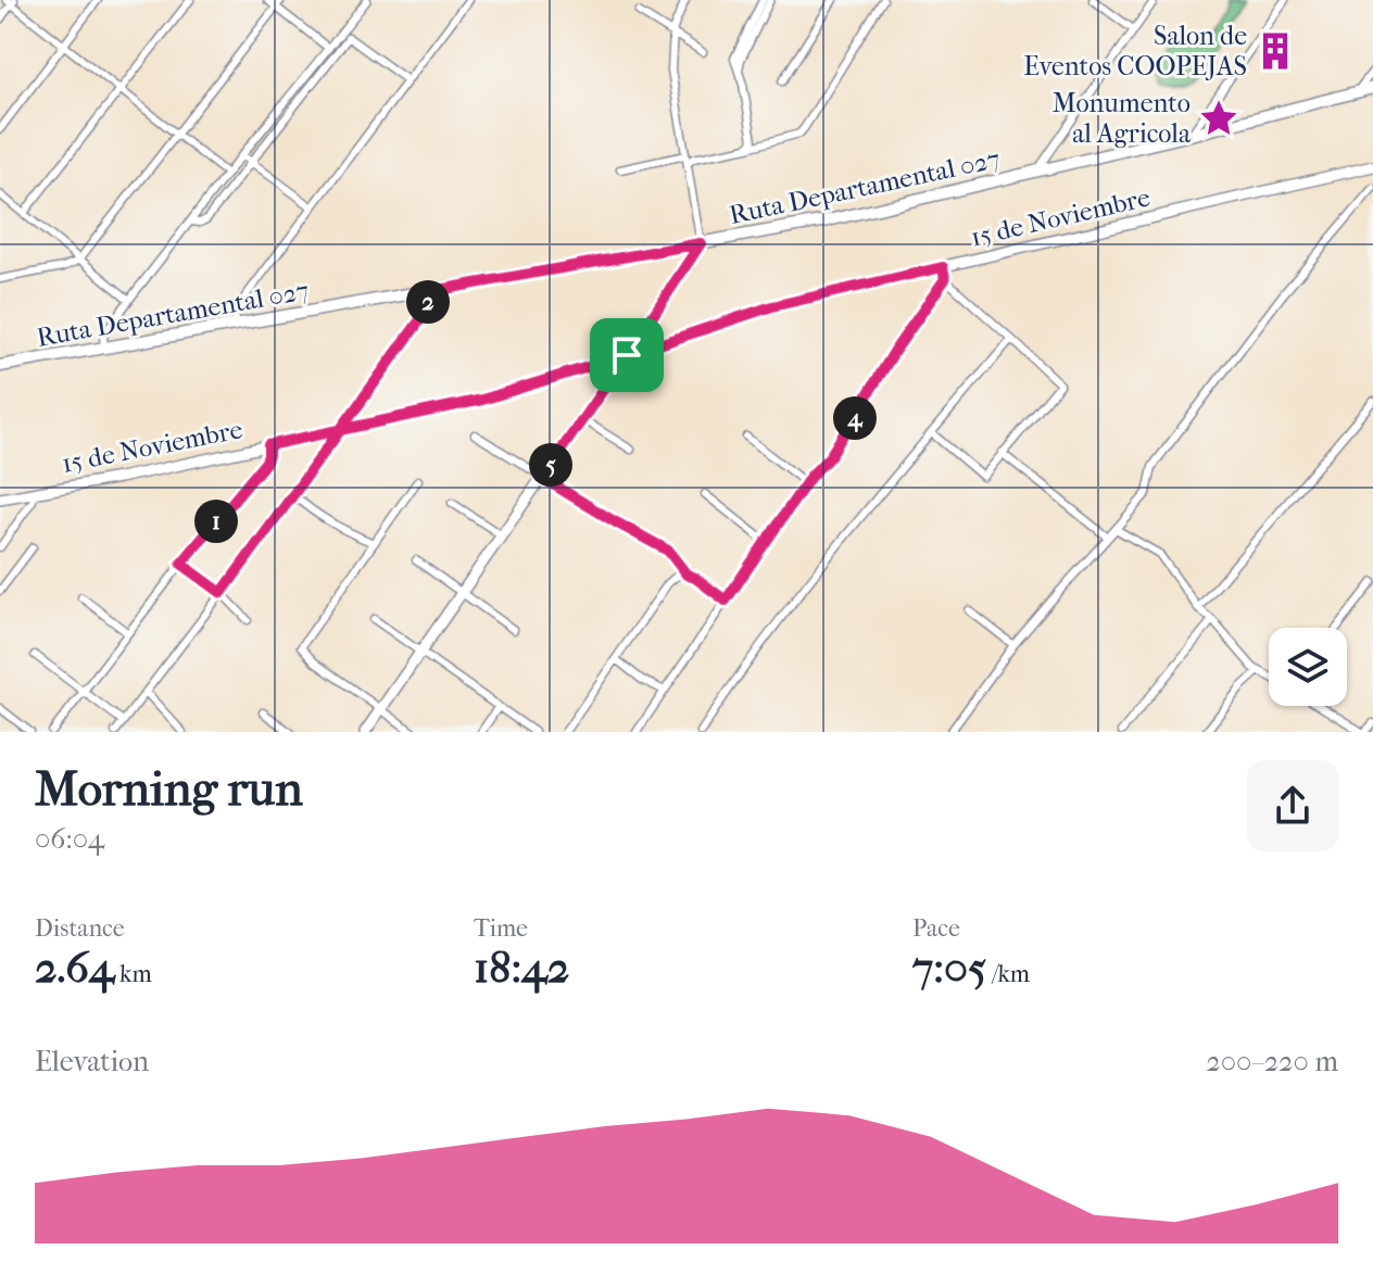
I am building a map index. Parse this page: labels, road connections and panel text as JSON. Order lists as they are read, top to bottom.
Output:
{
  "streets": {
    "main road": ["Ruta Departamental 027"],
    "street": ["15 de Noviembre"]
  },
  "places": {
    "building": ["Salon de Eventos COOPEJAS"],
    "place": ["Monumento al Agricola"]
  },
  "page": {
    "pins": [
      "2",
      "4",
      "5",
      "1"
    ],
    "heading": ["Morning run", "06:04"],
    "stats": [
      ["Distance", "2.64 km"],
      ["Time", "18:42"],
      ["Pace", "7:05 /km"]
    ],
    "chart": ["Elevation", "200–220 m"]
  }
}
